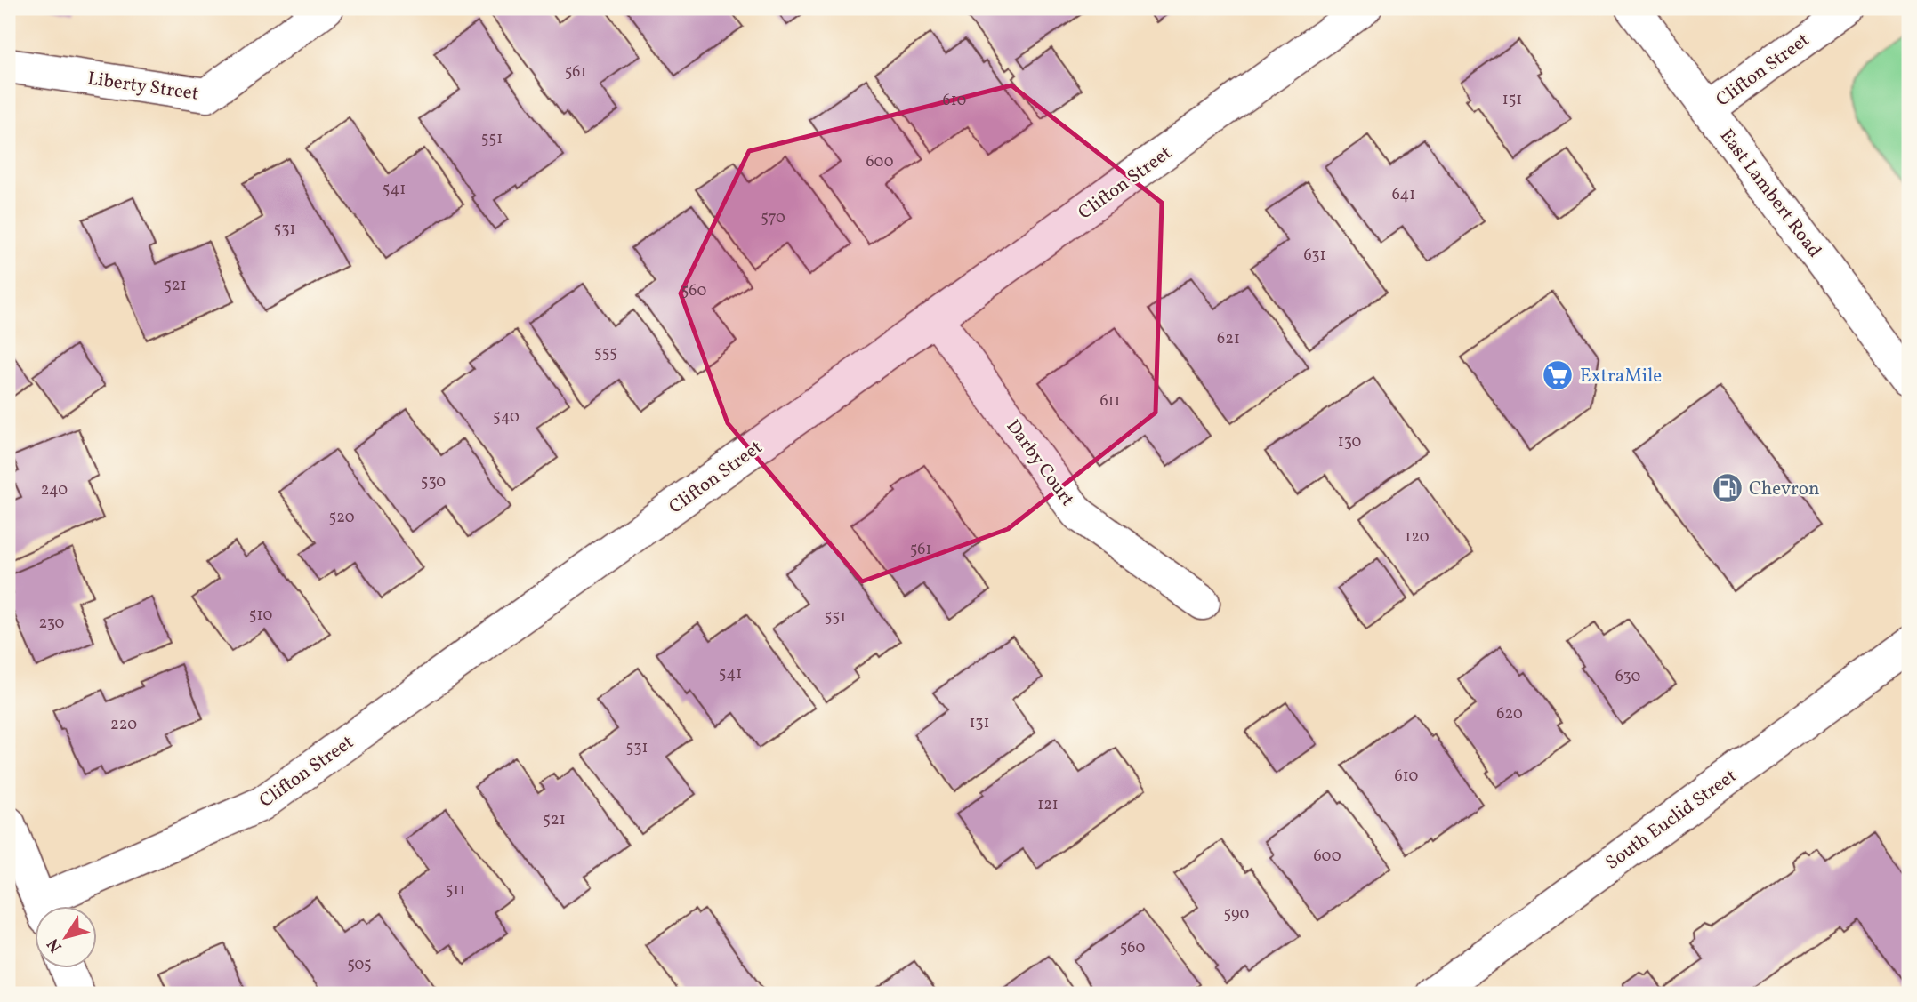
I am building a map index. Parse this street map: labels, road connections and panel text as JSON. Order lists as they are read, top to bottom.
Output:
{
  "streets": {
    "street": [
      "Clifton Street",
      "Liberty Street",
      "East Lambert Road",
      "Darby Court",
      "South Euclid Street"
    ]
  },
  "crossings": [
    ["Clifton Street", "East Lambert Road"],
    ["Clifton Street", "Darby Court"]
  ],
  "places": {
    "supermarket": ["ExtraMile"],
    "fuel station": ["Chevron"]
  },
  "house_numbers": [
    "561",
    "151",
    "610",
    "551",
    "600",
    "541",
    "641",
    "570",
    "531",
    "631",
    "521",
    "560",
    "621",
    "555",
    "611",
    "540",
    "130",
    "530",
    "240",
    "520",
    "120",
    "561",
    "510",
    "551",
    "230",
    "541",
    "630",
    "620",
    "131",
    "220",
    "531",
    "610",
    "121",
    "521",
    "600",
    "511",
    "590",
    "560",
    "505"
  ],
  "north": "bottom left"
}
